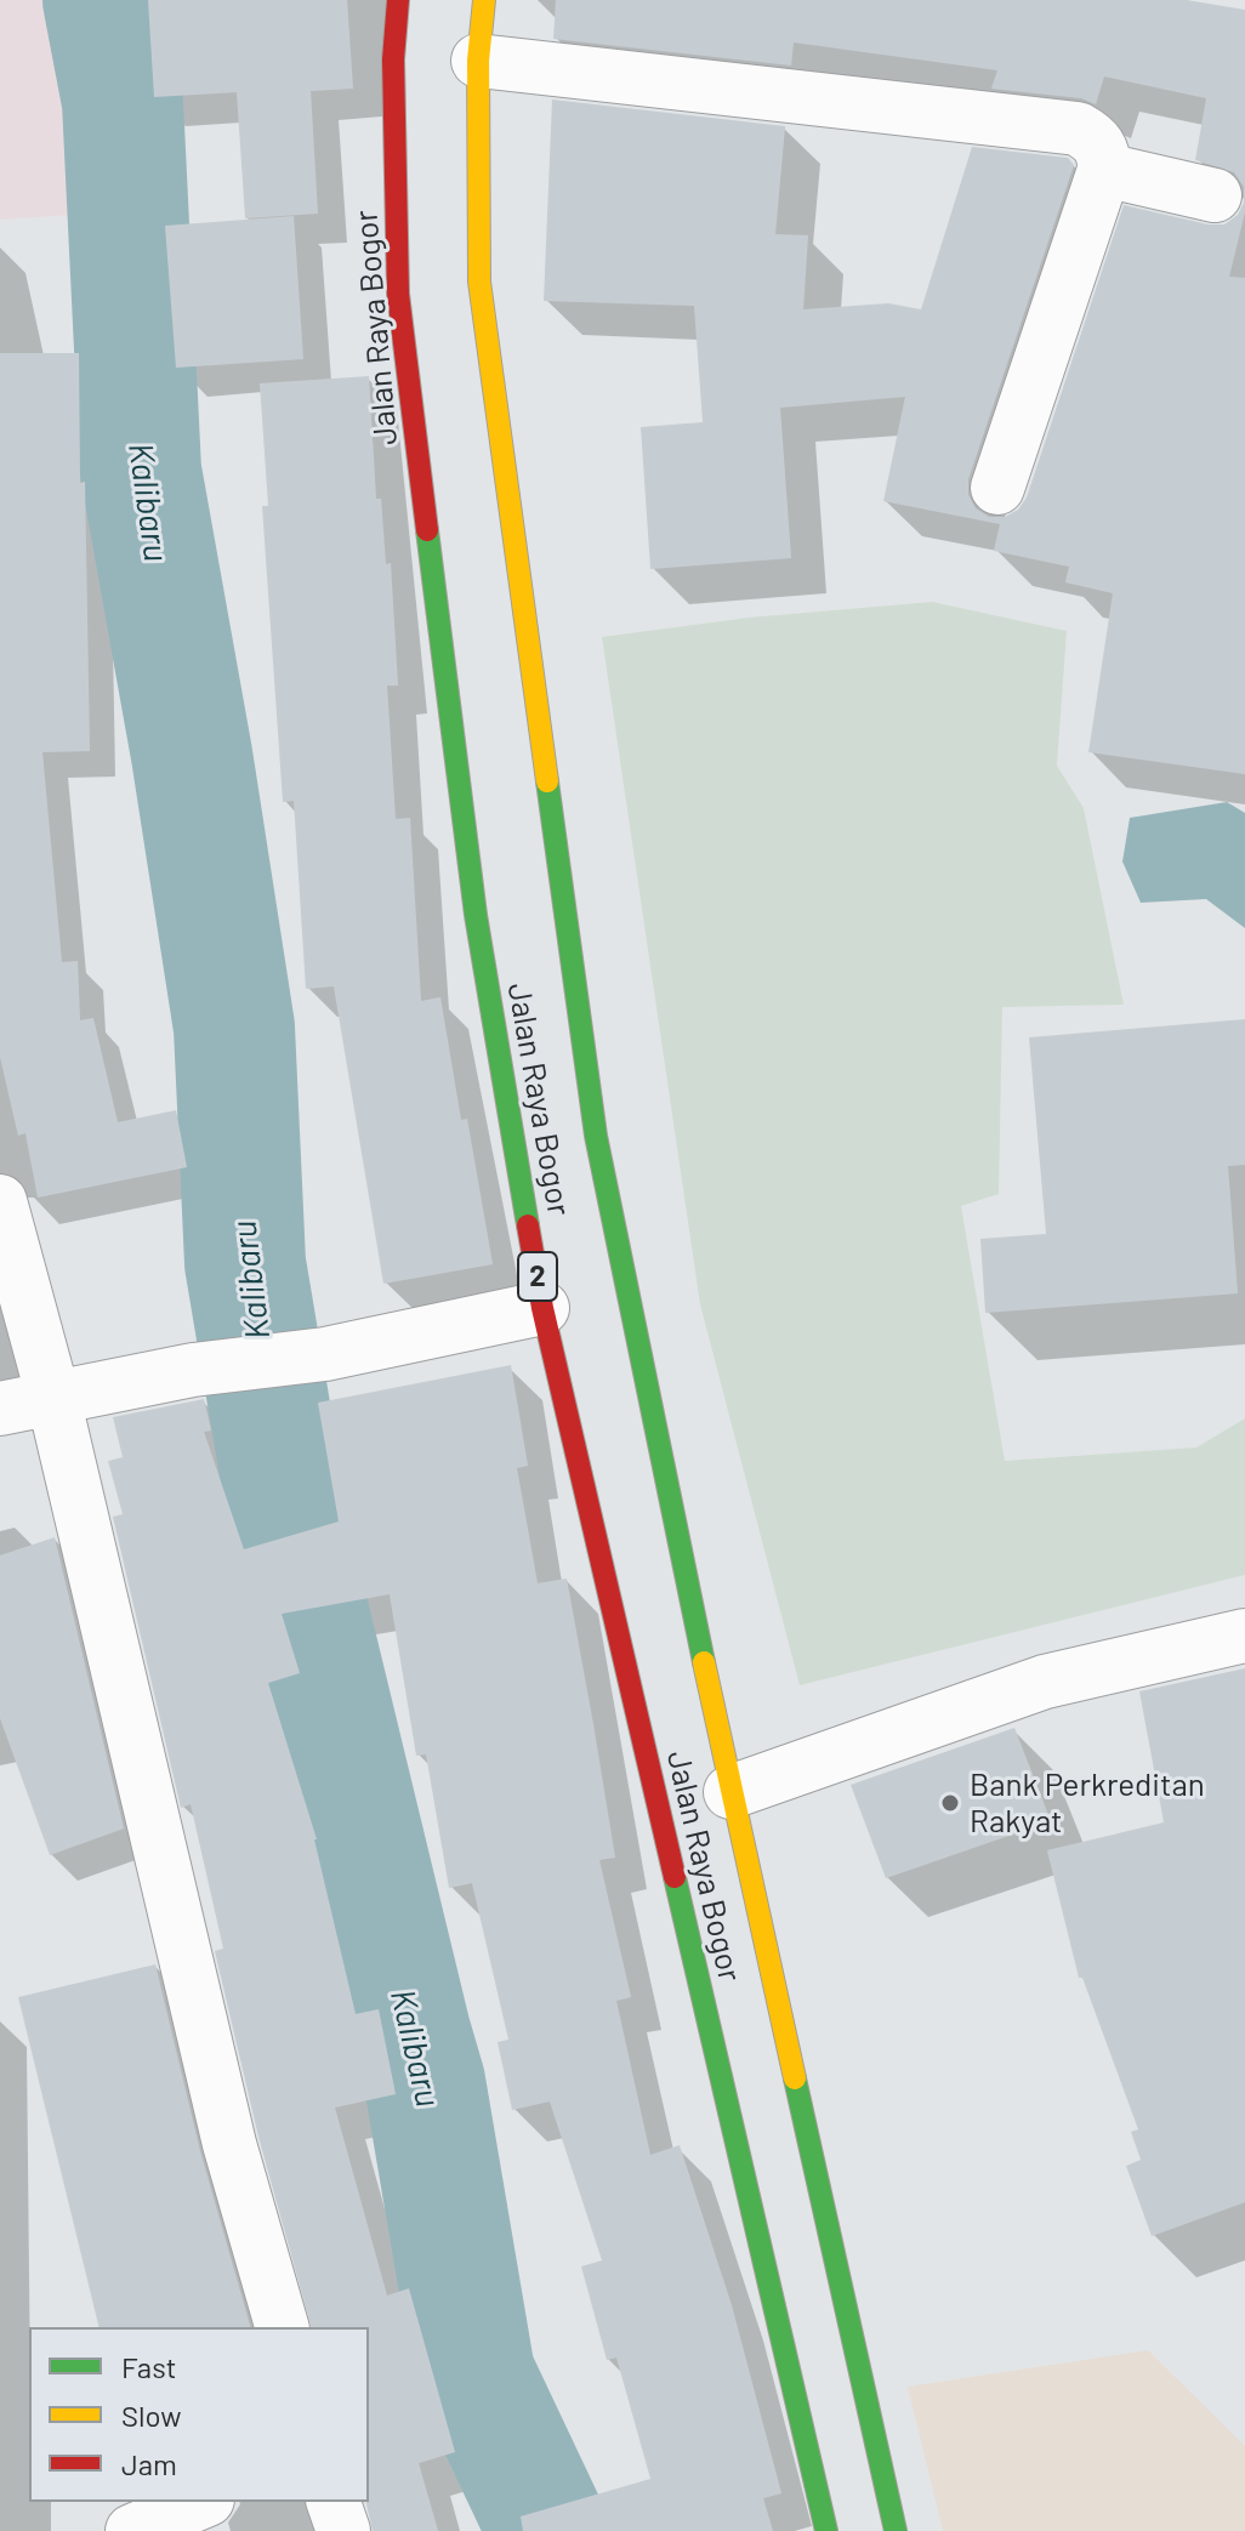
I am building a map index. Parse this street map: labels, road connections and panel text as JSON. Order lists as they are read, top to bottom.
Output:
{
  "streets": {
    "highway": ["Jalan Raya Bogor", "2"]
  },
  "water": ["Kalibaru"],
  "places": ["Bank Perkreditan Rakyat"],
  "legend": ["Fast", "Slow", "Jam"]
}
